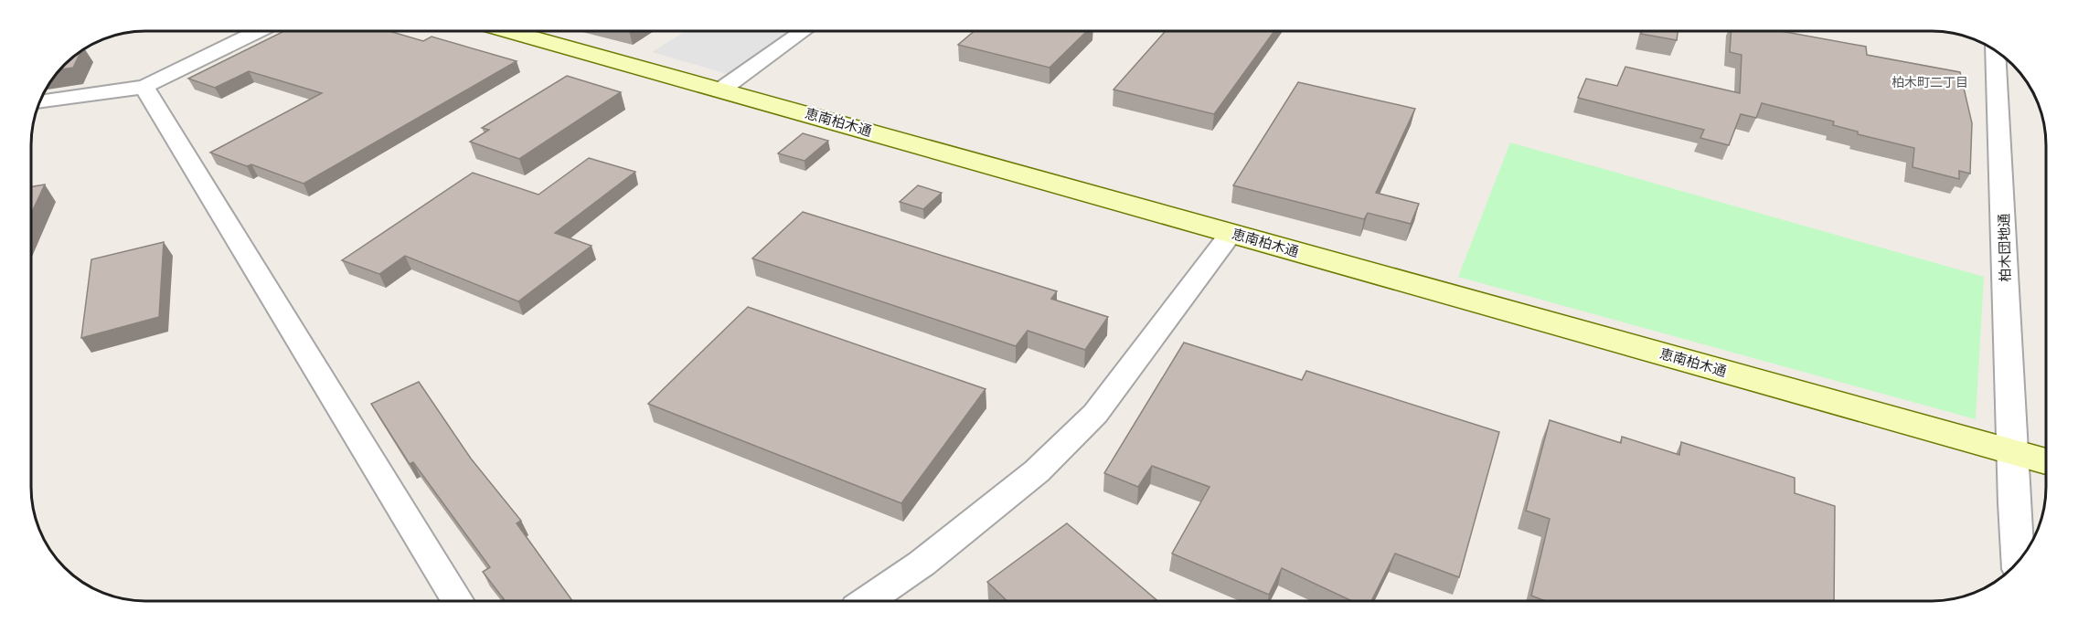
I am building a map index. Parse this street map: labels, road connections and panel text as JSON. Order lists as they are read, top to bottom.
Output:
{
  "streets": {
    "street": ["恵南柏木通", "柏木団地通"]
  },
  "crossings": [
    ["恵南柏木通", "柏木団地通"]
  ],
  "districts": ["柏木町二丁目"]
}
